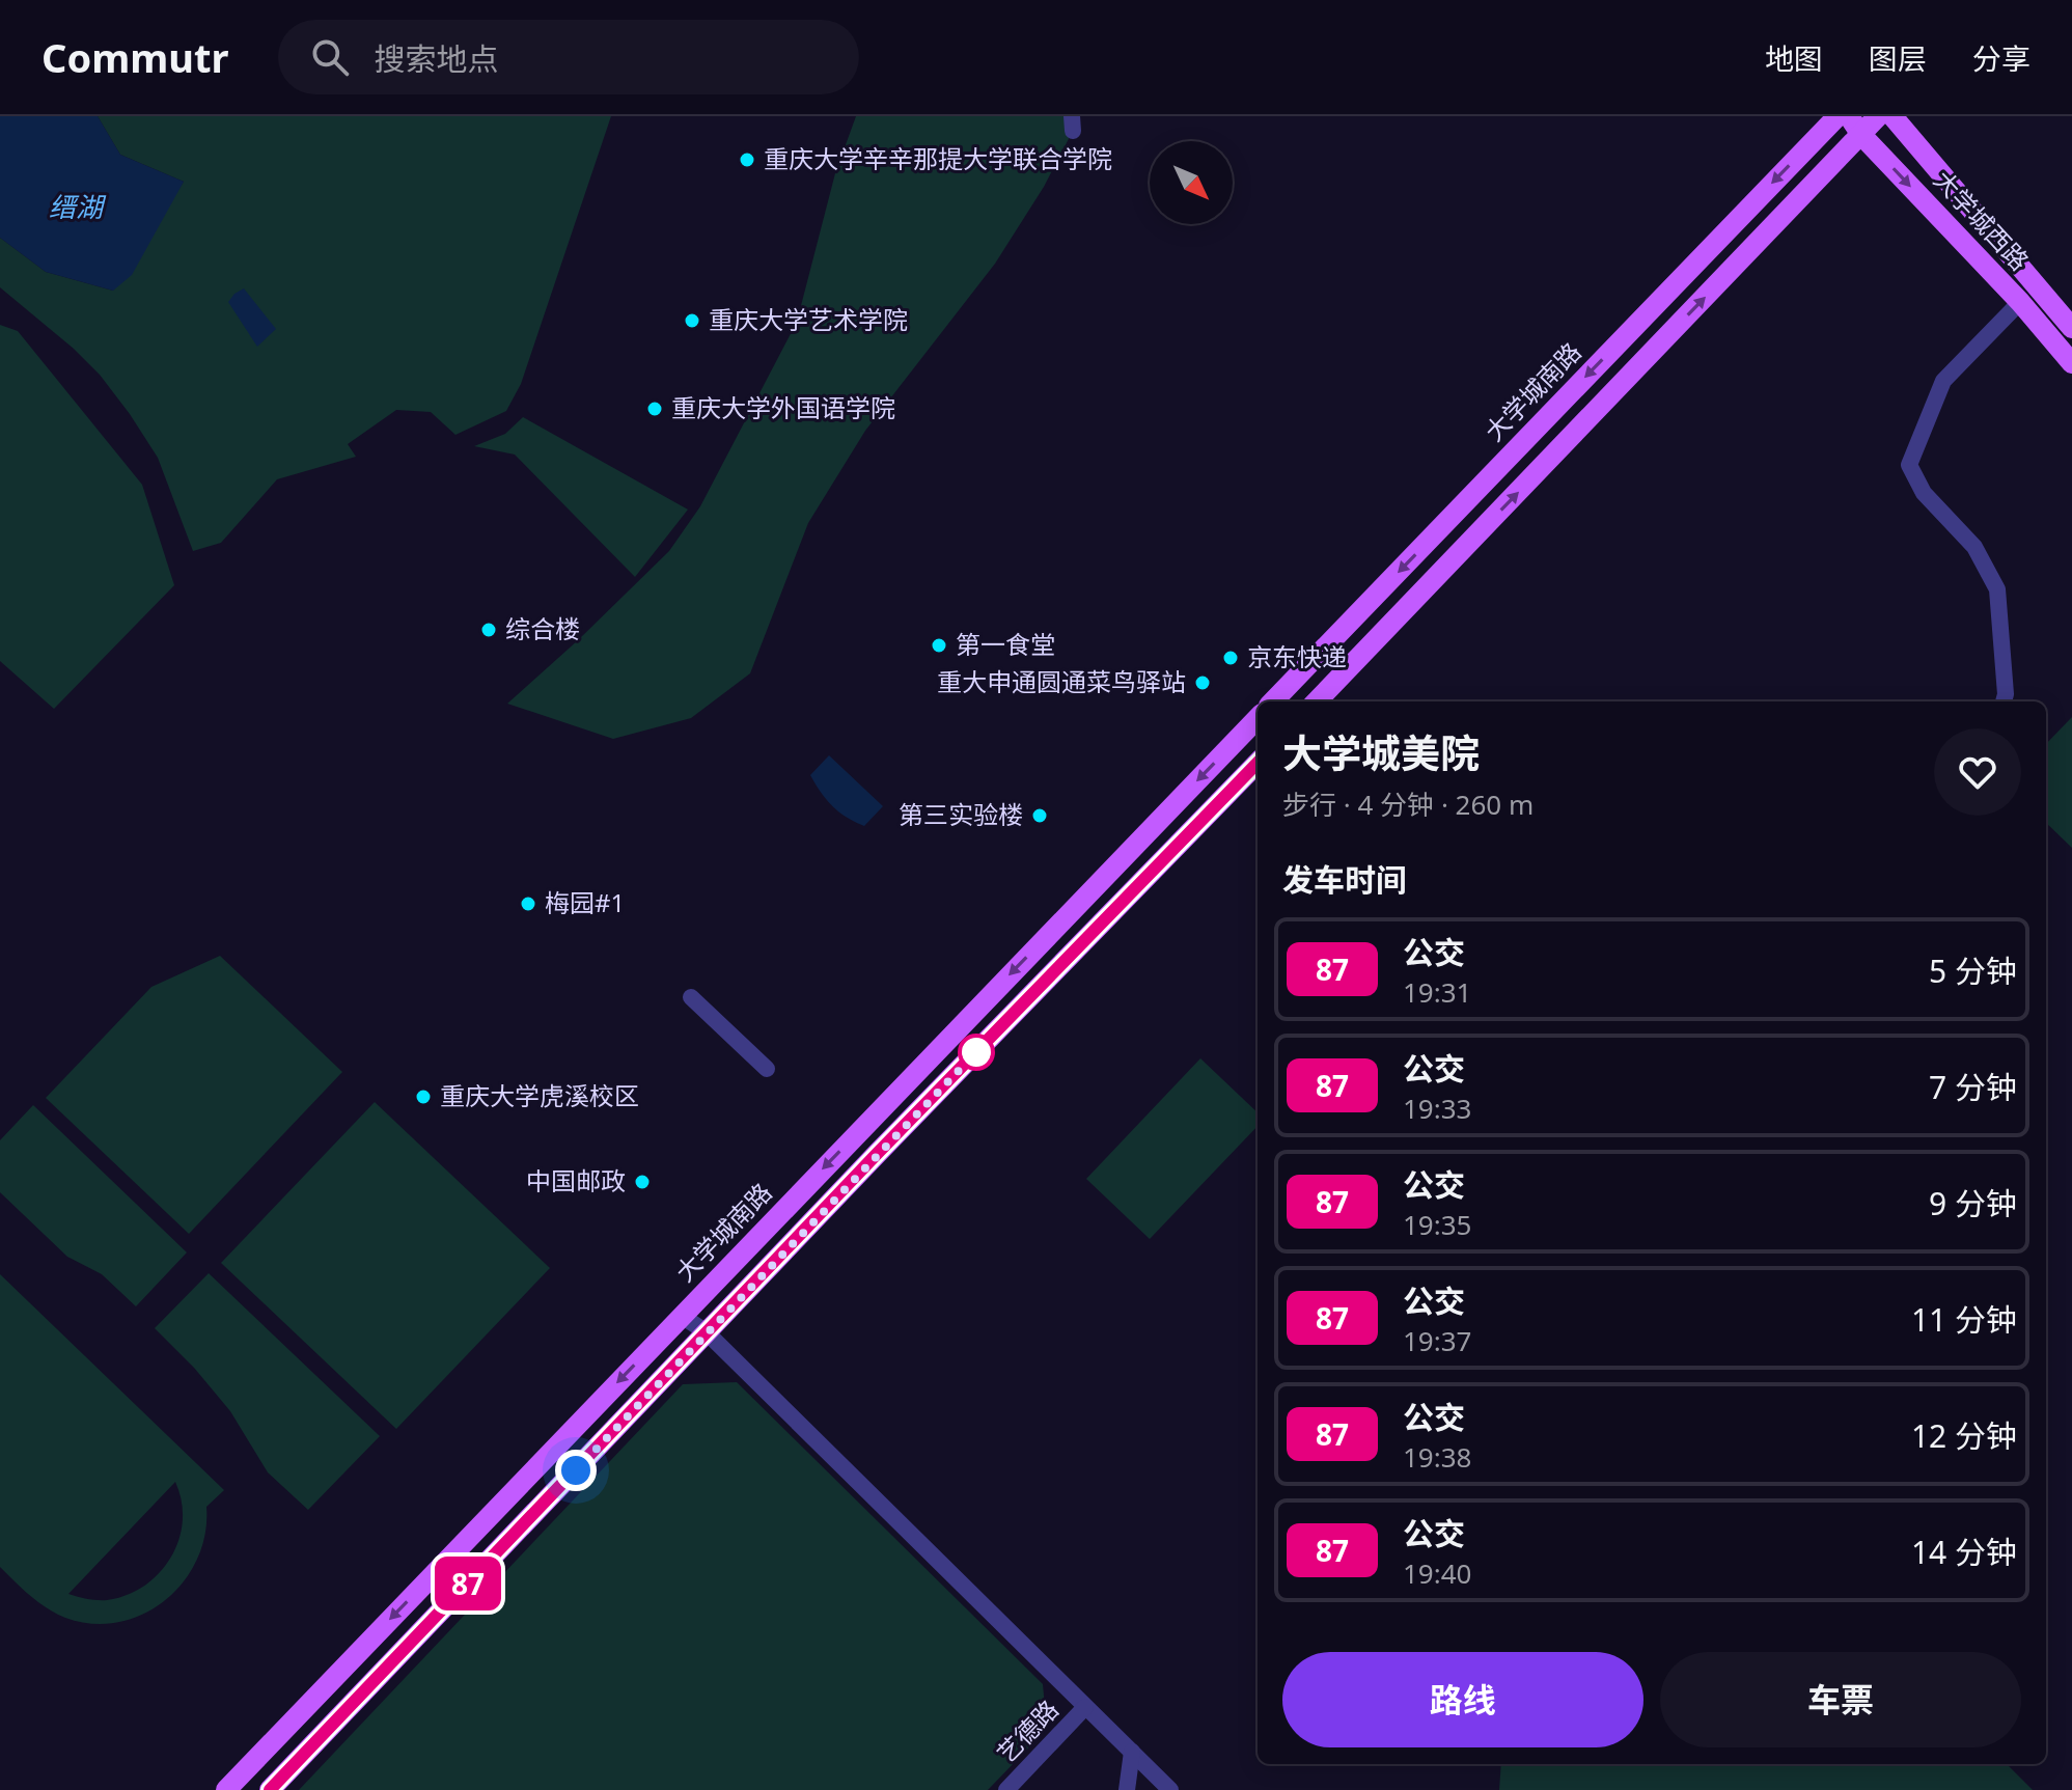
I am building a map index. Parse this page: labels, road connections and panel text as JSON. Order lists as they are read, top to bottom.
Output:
{
  "streets": {
    "main road": ["大学城西路", "大学城南路"],
    "street": ["艺德路"]
  },
  "water": ["缙湖"],
  "places": [
    "重庆大学辛辛那提大学联合学院",
    "重庆大学艺术学院",
    "重庆大学外国语学院",
    "综合楼",
    "第一食堂",
    "京东快递",
    "重大申通圆通菜鸟驿站",
    "第三实验楼",
    "梅园#1",
    "重庆大学虎溪校区",
    "中国邮政"
  ],
  "lines": ["bus line 87"],
  "north": "bottom right",
  "page": {
    "header": "Commutr",
    "search": "搜索地点",
    "nav": ["地图", "图层", "分享"],
    "on_map": "87",
    "heading": [
      ["大学城美院", "步行 · 4 分钟 · 260 m"],
      "发车时间"
    ],
    "list": [
      {
        "mark": "87",
        "name": "公交",
        "note": "19:31",
        "value": "5 分钟"
      },
      {
        "mark": "87",
        "name": "公交",
        "note": "19:33",
        "value": "7 分钟"
      },
      {
        "mark": "87",
        "name": "公交",
        "note": "19:35",
        "value": "9 分钟"
      },
      {
        "mark": "87",
        "name": "公交",
        "note": "19:37",
        "value": "11 分钟"
      },
      {
        "mark": "87",
        "name": "公交",
        "note": "19:38",
        "value": "12 分钟"
      },
      {
        "mark": "87",
        "name": "公交",
        "note": "19:40",
        "value": "14 分钟"
      }
    ],
    "buttons": ["路线", "车票"]
  }
}
